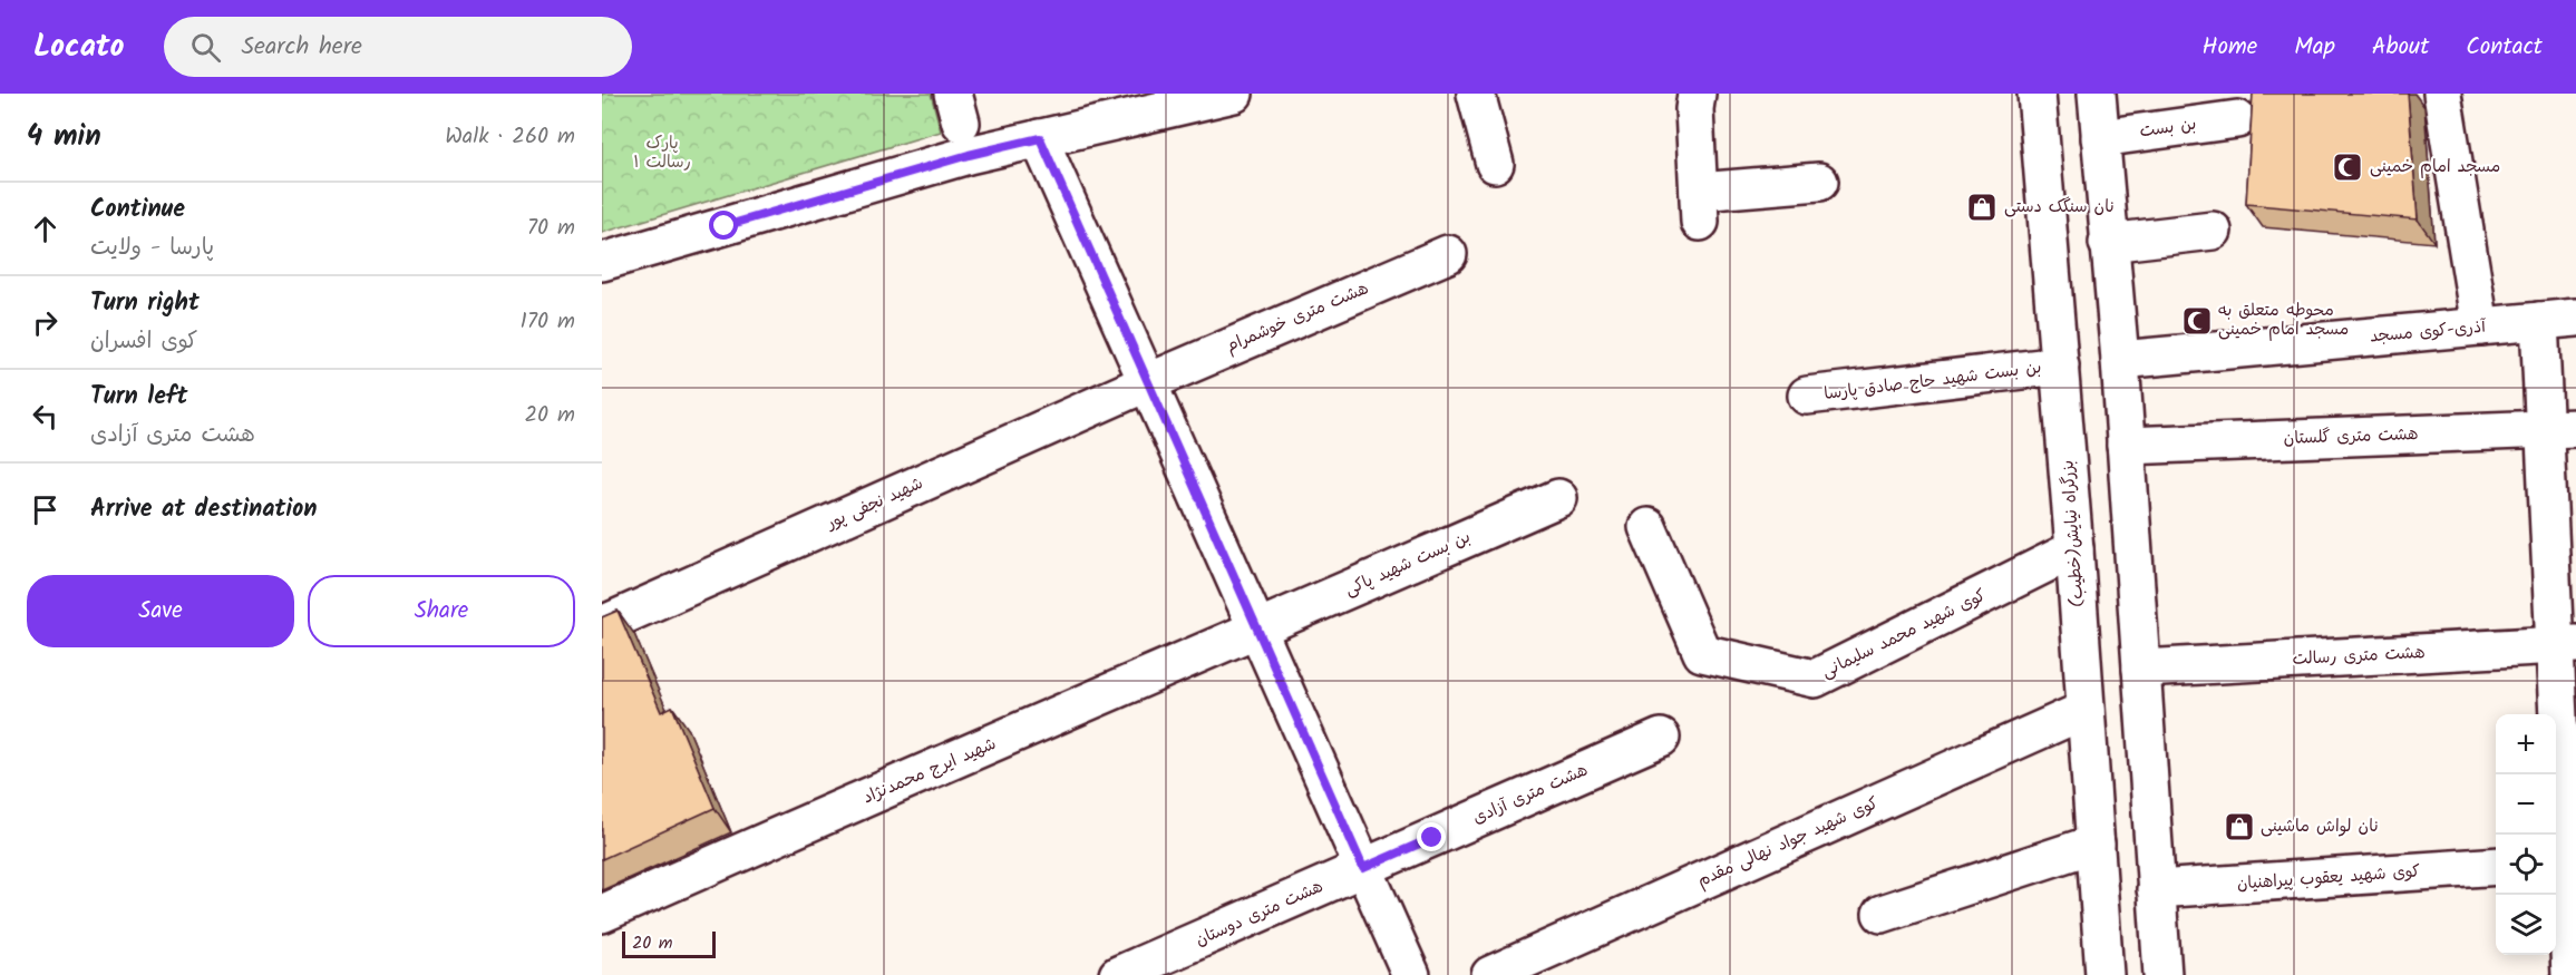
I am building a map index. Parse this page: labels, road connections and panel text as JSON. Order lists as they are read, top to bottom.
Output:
{
  "streets": {
    "main road": [
      "بن بست",
      "هشت متری خوشمرام",
      "آذری-کوی مسجد",
      "بن بست شهید حاج صادق پارسا",
      "هشت متری گلستان",
      "شهید نجفی پور",
      "بزرگراه نیایش(خطیب)",
      "بن بست شهید پاکى",
      "کوی شهید محمد سلیمانی",
      "هشت متری رسالت",
      "شهید ایرج محمدنژاد",
      "هشت متری آزادی",
      "کوی شهید جواد نهالی مقدم",
      "کوی شهید یعقوب پیراهنیان",
      "هشت متری دوستان"
    ]
  },
  "crossings": [
    ["هشت متری خوشمرام", "شهید نجفی پور"],
    ["بن بست شهید حاج صادق پارسا", "بزرگراه نیایش(خطیب)"],
    ["بزرگراه نیایش(خطیب)", "کوی شهید محمد سلیمانی"],
    ["بزرگراه نیایش(خطیب)", "کوی شهید جواد نهالی مقدم"],
    ["بن بست شهید پاکى", "شهید ایرج محمدنژاد"],
    ["هشت متری آزادی", "هشت متری دوستان"]
  ],
  "parks": ["پارک رسالت ۱"],
  "places": {
    "mosque": ["مسجد امام خمینی", "محوطه متعلق به مسجد امام خمینی"],
    "shop": ["نان سنگک دستی", "نان لواش ماشینی"]
  },
  "scale_bar": "20 m",
  "page": {
    "header": "Locato",
    "search": "Search here",
    "nav": [
      "Home",
      "Map",
      "About",
      "Contact"
    ],
    "heading": ["4 min", "Walk · 260 m"],
    "list": [
      ["Continue", "پارسا - ولایت", "70 m"],
      ["Turn right", "کوی افسران", "170 m"],
      ["Turn left", "هشت متری آزادی", "20 m"],
      "Arrive at destination"
    ],
    "buttons": ["Save", "Share"],
    "map_buttons": ["+", "−"],
    "scale": "20 m"
  }
}
